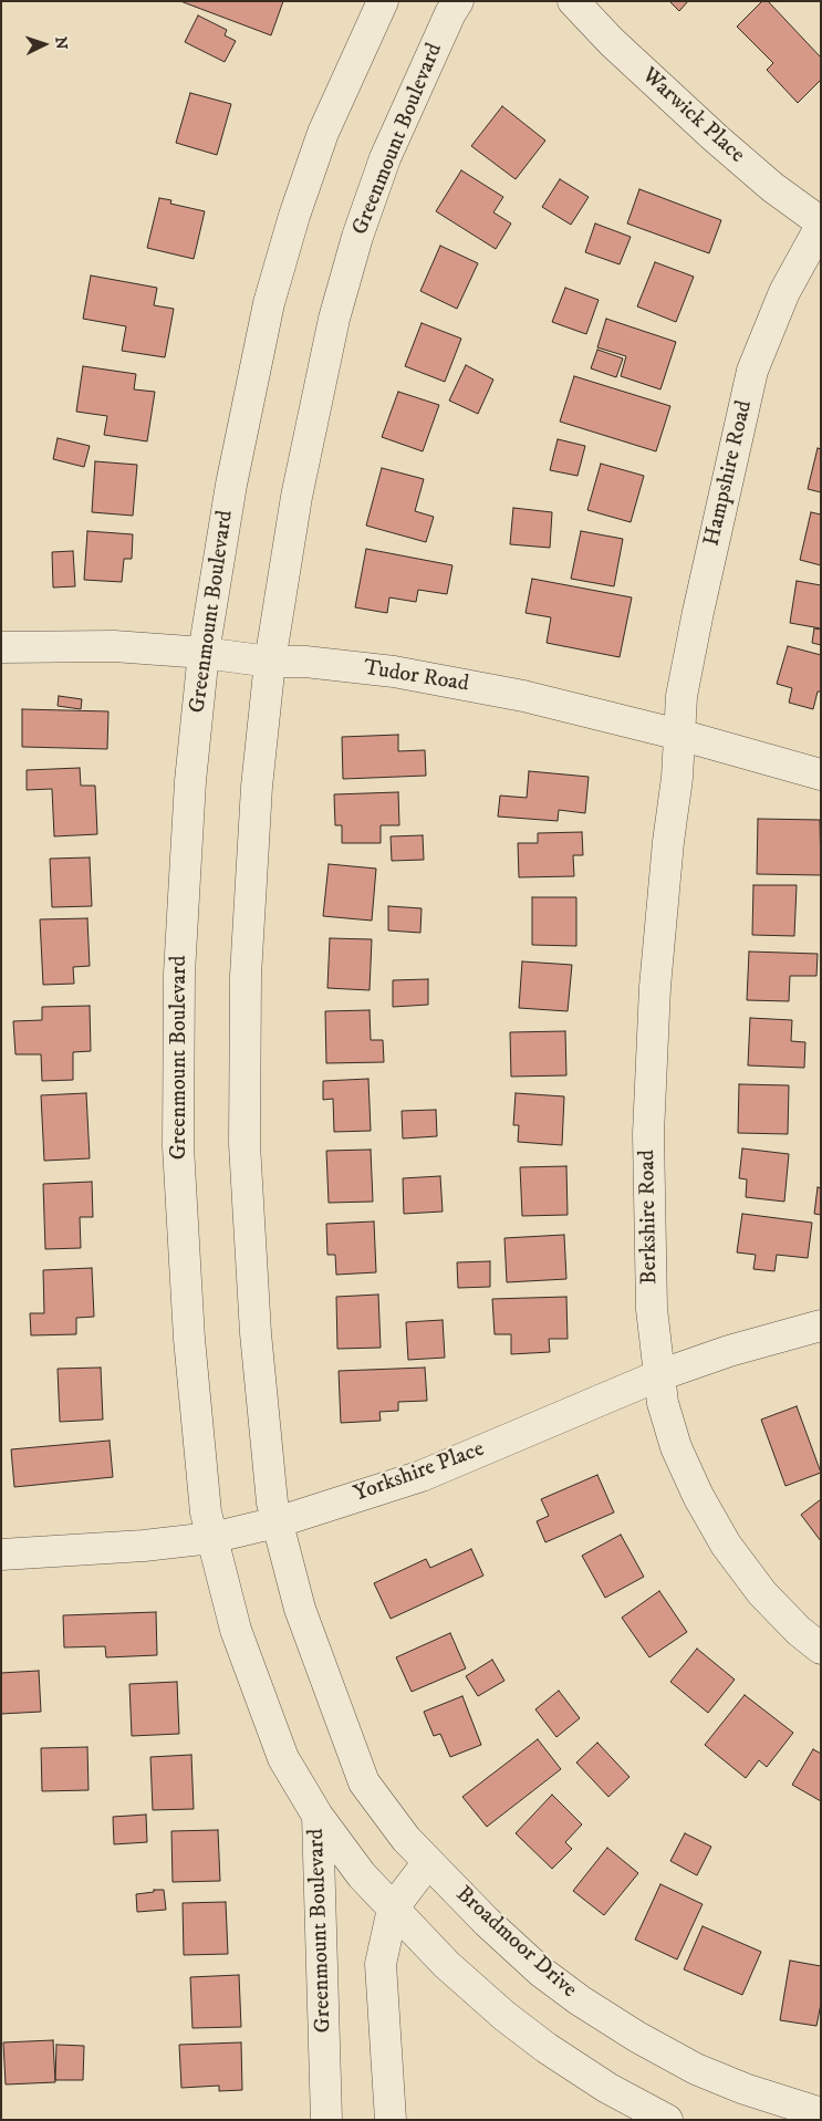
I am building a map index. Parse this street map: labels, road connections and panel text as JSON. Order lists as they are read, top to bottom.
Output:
{
  "streets": {
    "street": [
      "Warwick Place",
      "Greenmount Boulevard",
      "Hampshire Road",
      "Tudor Road",
      "Berkshire Road",
      "Yorkshire Place",
      "Broadmoor Drive"
    ]
  },
  "crossings": [
    ["Warwick Place", "Hampshire Road"],
    ["Greenmount Boulevard", "Tudor Road"],
    ["Greenmount Boulevard", "Yorkshire Place"],
    ["Greenmount Boulevard", "Broadmoor Drive"],
    ["Hampshire Road", "Tudor Road"],
    ["Hampshire Road", "Berkshire Road"],
    ["Tudor Road", "Berkshire Road"],
    ["Berkshire Road", "Yorkshire Place"]
  ],
  "north": "right"
}
